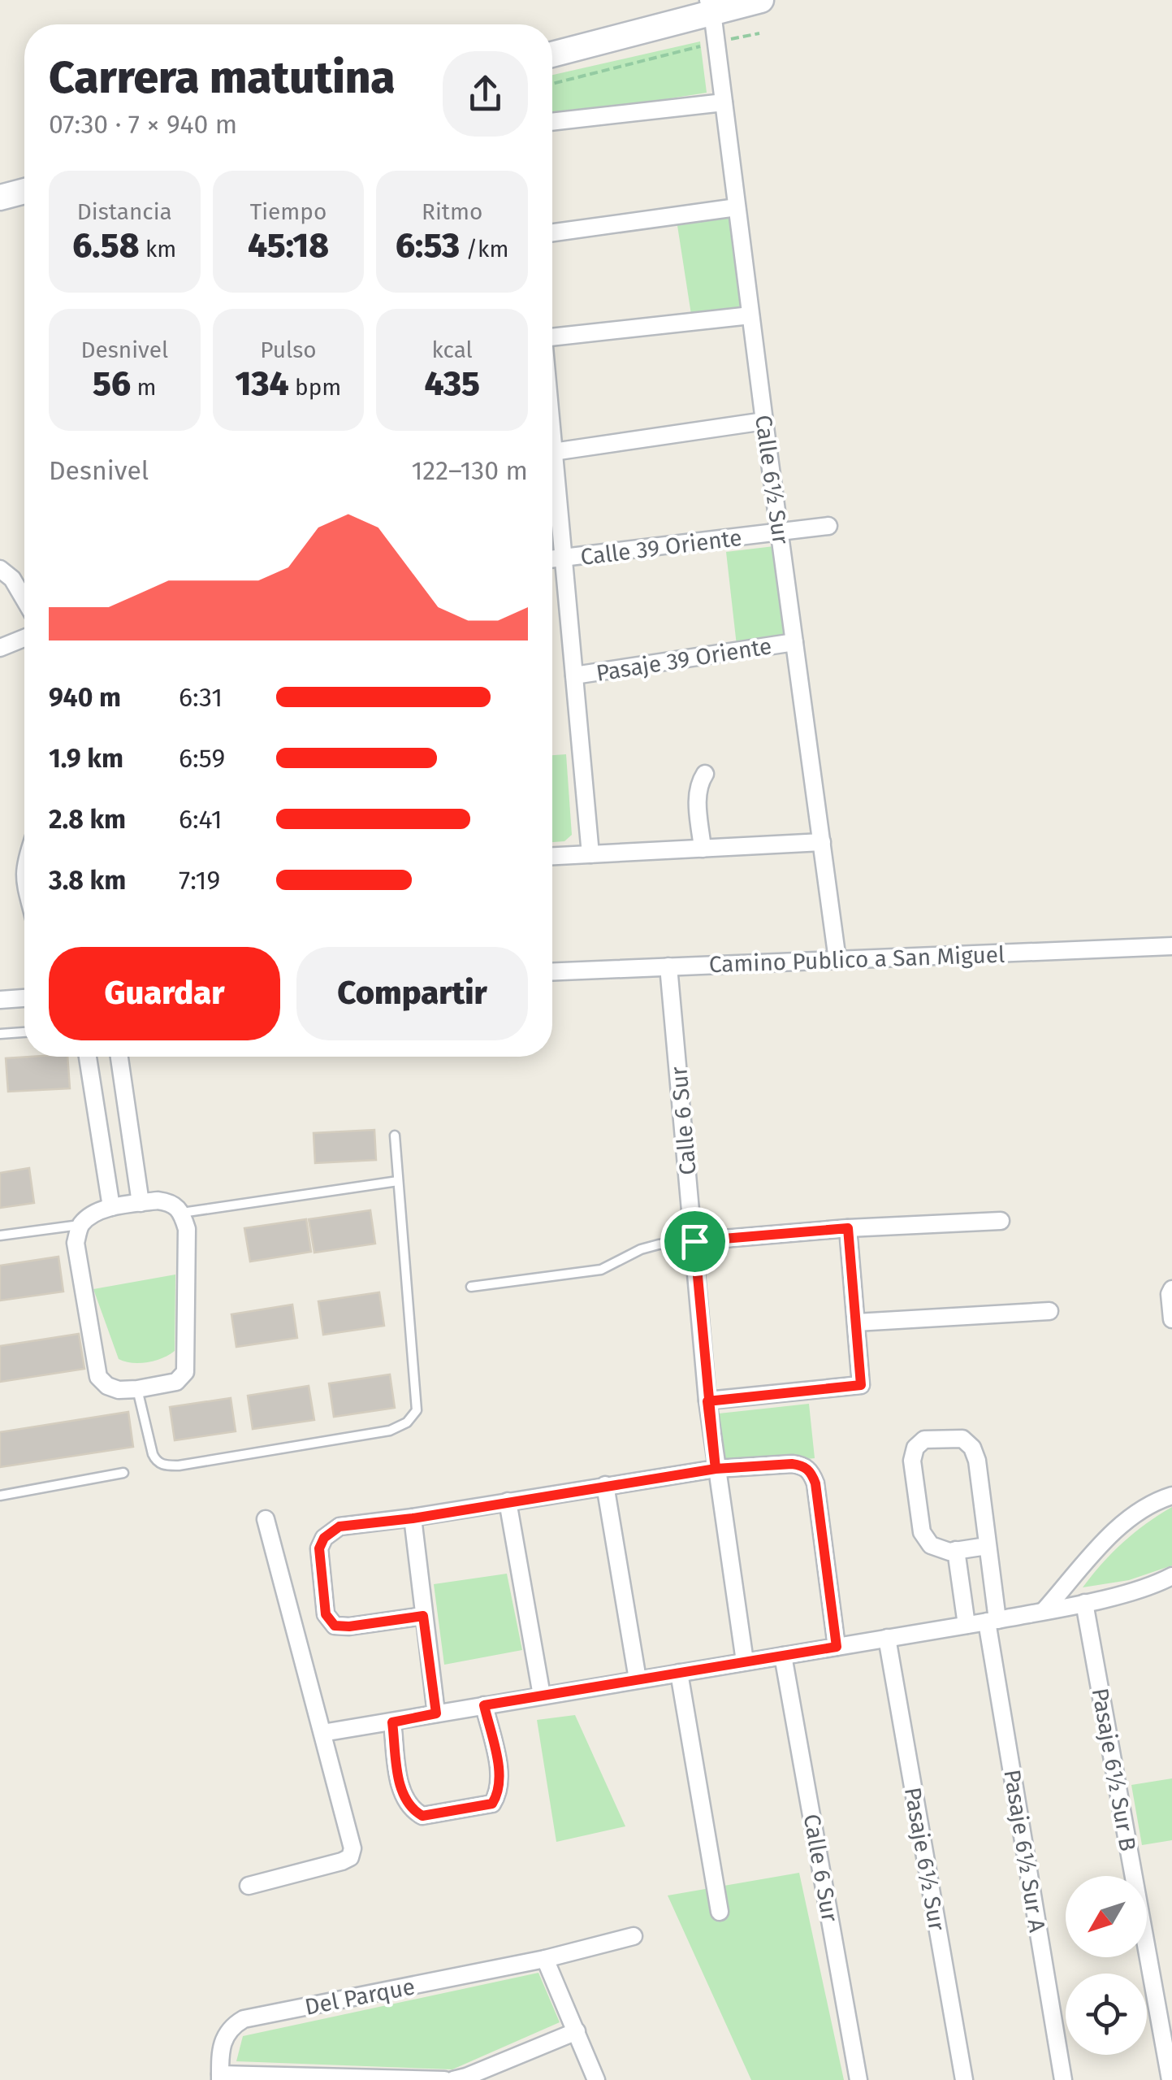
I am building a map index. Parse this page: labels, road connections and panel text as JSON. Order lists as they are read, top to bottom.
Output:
{
  "streets": {
    "street": [
      "Calle 6½ Sur",
      "Calle 39 Oriente",
      "Pasaje 39 Oriente",
      "Camino Publico a San Miguel",
      "Calle 6 Sur",
      "Pasaje 6½ Sur B",
      "Pasaje 6½ Sur A",
      "Pasaje 6½ Sur",
      "Del Parque"
    ]
  },
  "crossings": [
    ["Calle 6½ Sur", "Calle 39 Oriente"],
    ["Calle 6½ Sur", "Pasaje 39 Oriente"],
    ["Calle 6½ Sur", "Camino Publico a San Miguel"],
    ["Camino Publico a San Miguel", "Calle 6 Sur"]
  ],
  "north": "bottom left",
  "page": {
    "heading": ["Carrera matutina", "07:30 · 7 × 940 m"],
    "stats": [
      ["Distancia", "6.58 km"],
      ["Tiempo", "45:18"],
      ["Ritmo", "6:53 /km"],
      ["Desnivel", "56 m"],
      ["Pulso", "134 bpm"],
      ["kcal", "435"]
    ],
    "chart": ["Desnivel", "122–130 m"],
    "list": [
      {
        "name": "940 m",
        "note": "6:31"
      },
      {
        "name": "1.9 km",
        "note": "6:59"
      },
      {
        "name": "2.8 km",
        "note": "6:41"
      },
      {
        "name": "3.8 km",
        "note": "7:19"
      }
    ],
    "buttons": ["Guardar", "Compartir"]
  }
}
